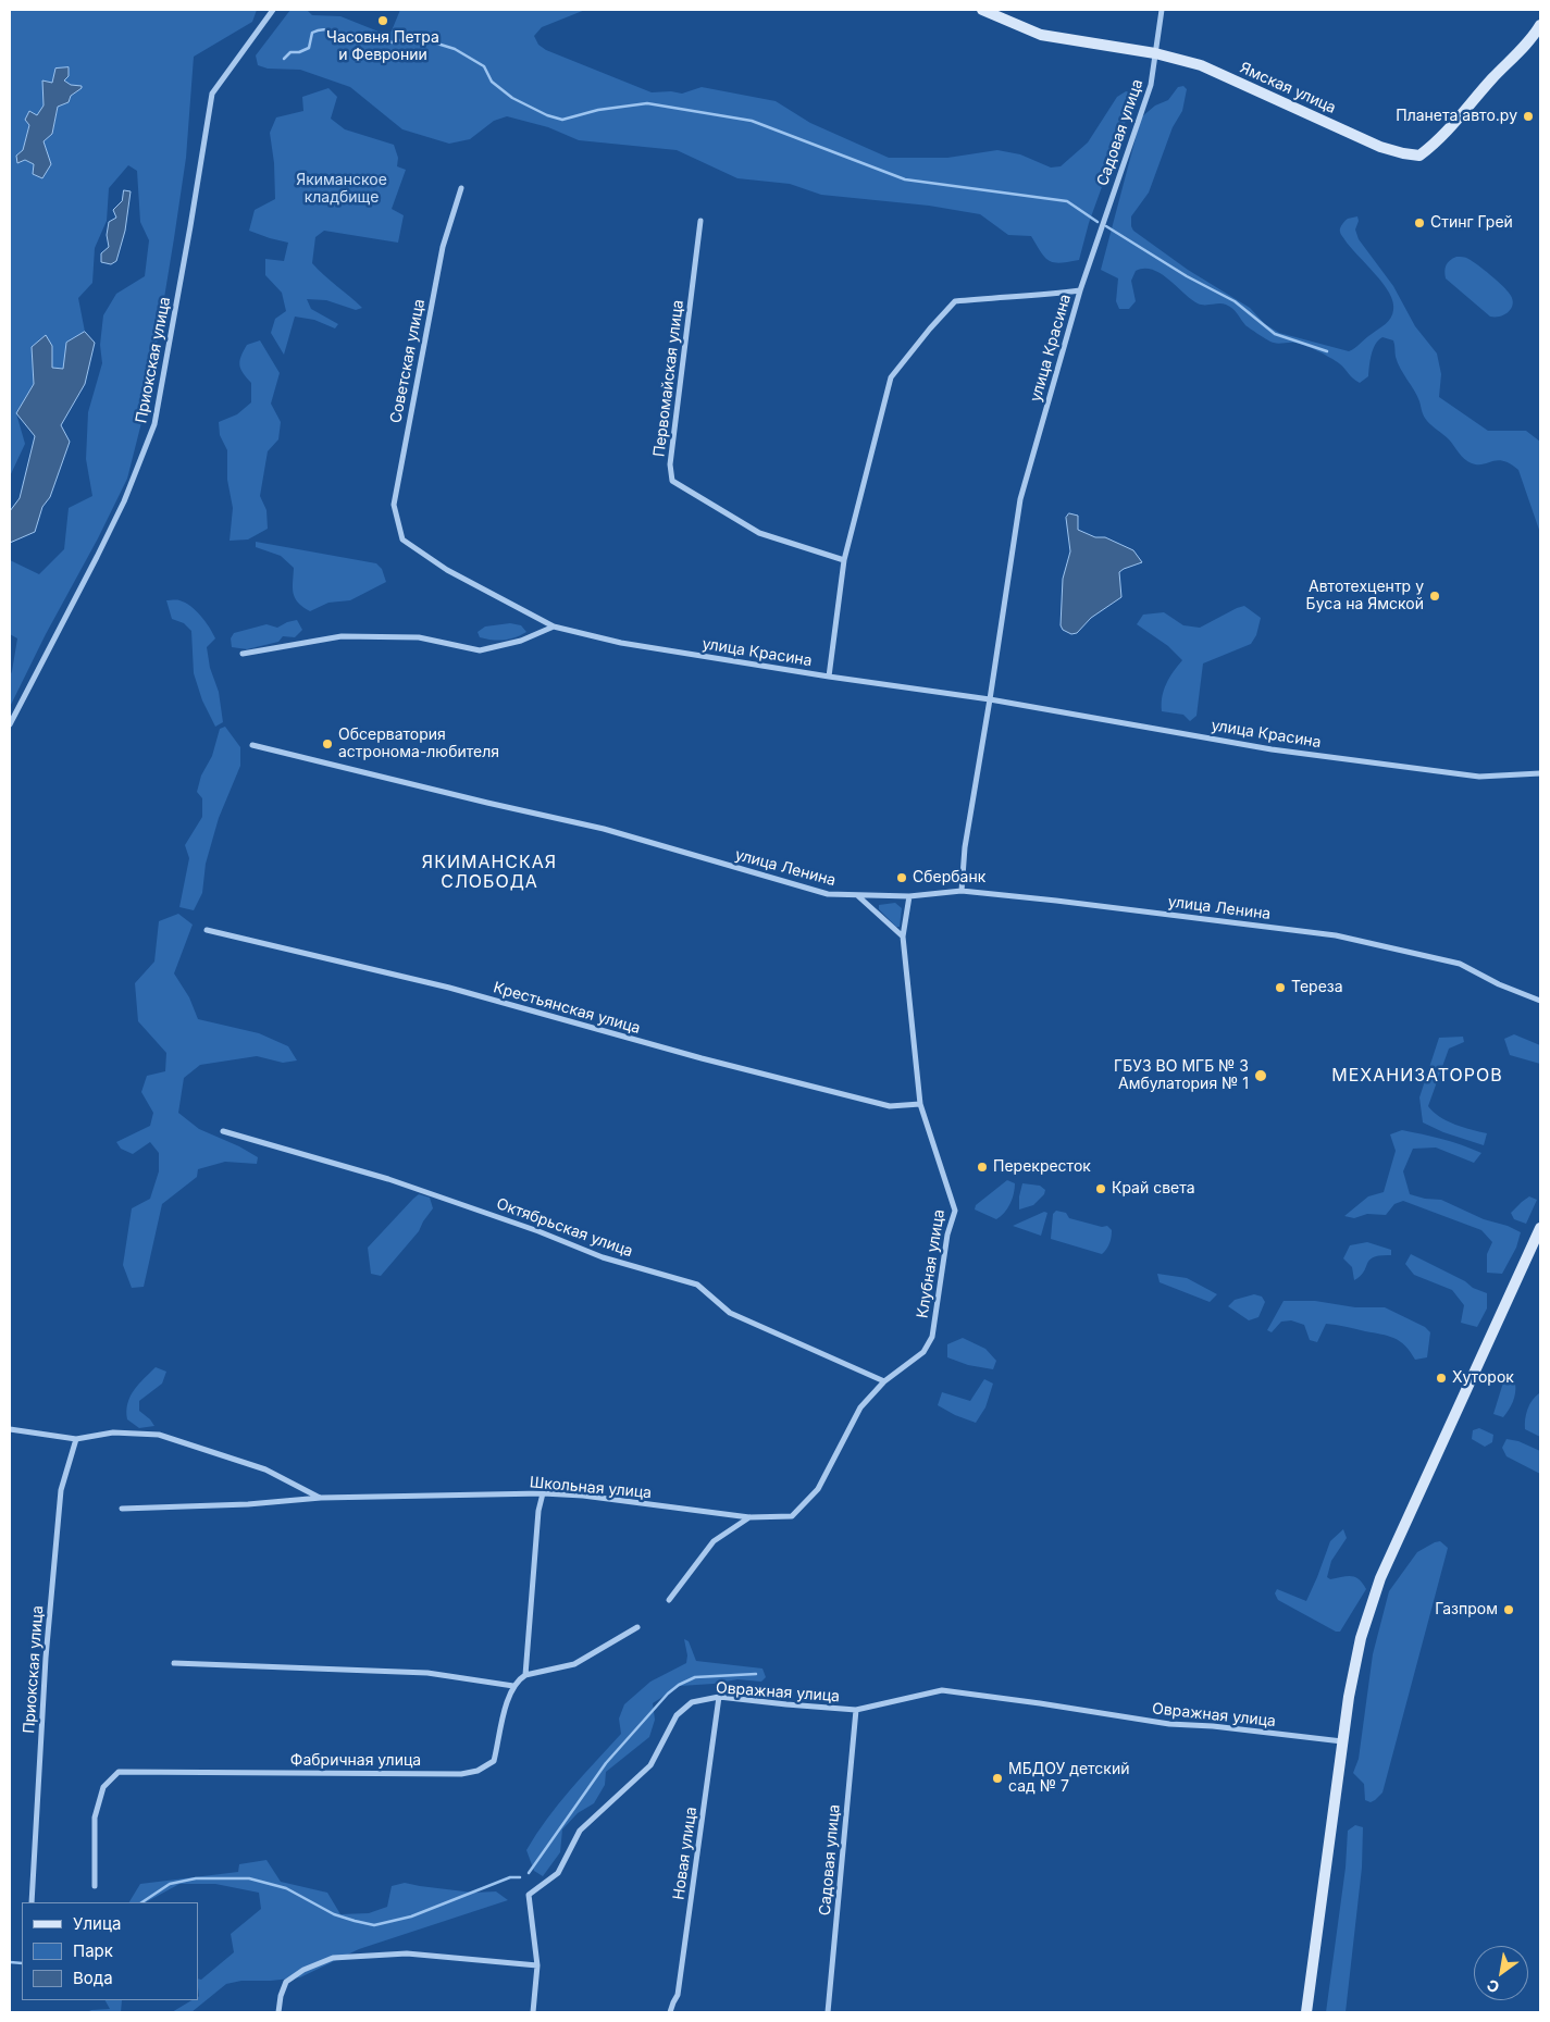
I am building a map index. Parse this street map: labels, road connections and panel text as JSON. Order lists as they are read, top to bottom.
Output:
{
  "streets": {
    "main road": ["Ямская улица"],
    "street": [
      "Садовая улица",
      "улица Красина",
      "Приокская улица",
      "Советская улица",
      "Первомайская улица",
      "улица Ленина",
      "Крестьянская улица",
      "Октябрьская улица",
      "Клубная улица",
      "Школьная улица",
      "Овражная улица",
      "Фабричная улица",
      "Новая улица"
    ]
  },
  "crossings": [
    ["Ямская улица", "Садовая улица"],
    ["Садовая улица", "улица Красина"],
    ["Садовая улица", "Овражная улица"],
    ["улица Красина", "Советская улица"],
    ["улица Красина", "улица Ленина"],
    ["Приокская улица", "Школьная улица"],
    ["улица Ленина", "Клубная улица"],
    ["Крестьянская улица", "Клубная улица"],
    ["Октябрьская улица", "Клубная улица"],
    ["Клубная улица", "Школьная улица"],
    ["Овражная улица", "Новая улица"]
  ],
  "districts": ["ЯКИМАНСКАЯ СЛОБОДА", "МЕХАНИЗАТОРОВ"],
  "parks": ["Якиманское кладбище"],
  "places": [
    "Часовня Петра и Февронии",
    "Планета авто.ру",
    "Стинг Грей",
    "Автотехцентр у Буса на Ямской",
    "Обсерватория астронома-любителя",
    "Сбербанк",
    "Тереза",
    "ГБУЗ ВО МГБ № 3 Амбулатория № 1",
    "Перекресток",
    "Край света",
    "Хуторок",
    "Газпром",
    "МБДОУ детский сад № 7"
  ],
  "legend": ["Улица", "Парк", "Вода"],
  "north": "bottom left"
}
